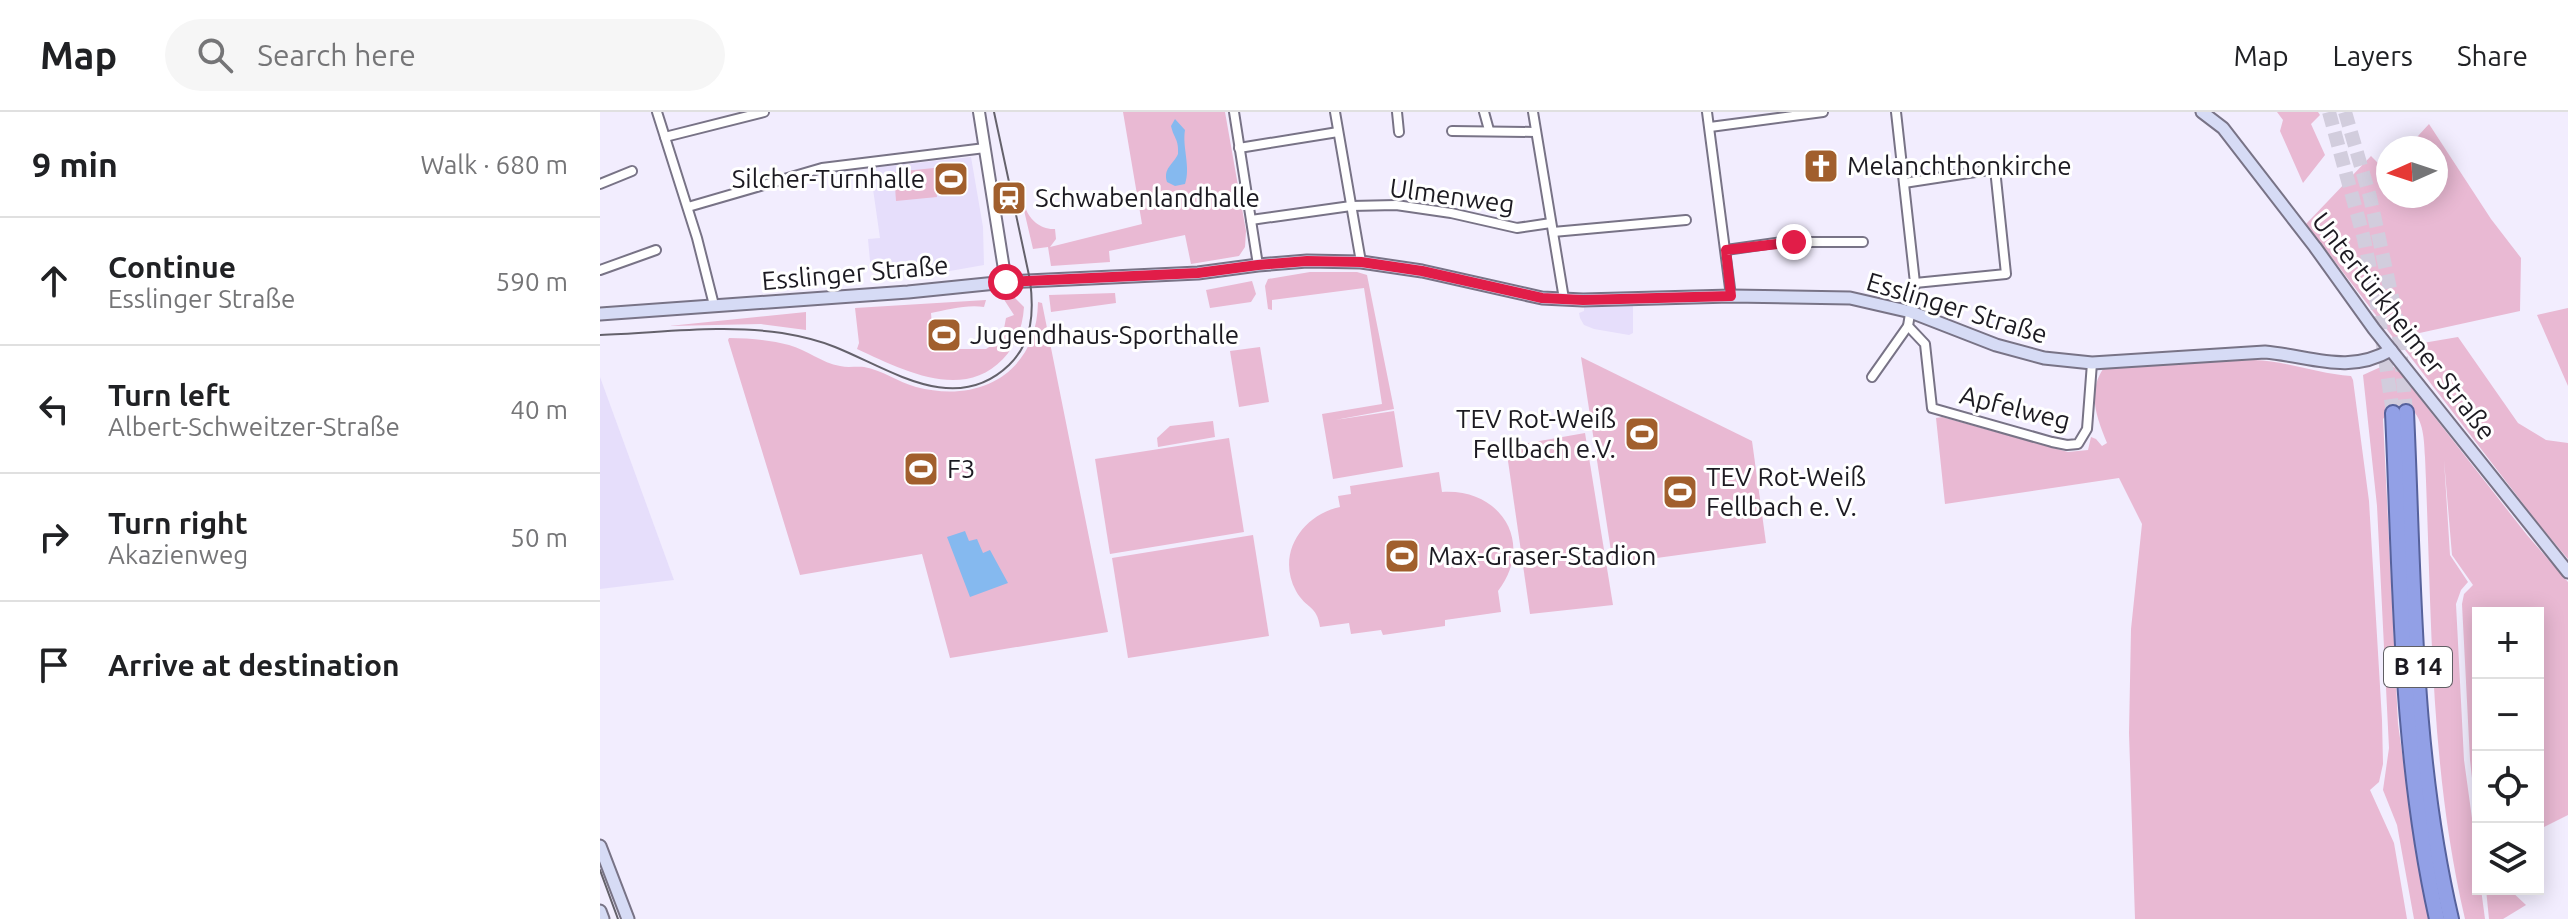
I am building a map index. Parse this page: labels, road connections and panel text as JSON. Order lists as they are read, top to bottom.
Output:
{
  "streets": {
    "highway": ["B 14"],
    "main road": ["Esslinger Straße", "Untertürkheimer Straße"],
    "street": ["Ulmenweg", "Apfelweg"]
  },
  "crossings": [
    ["Esslinger Straße", "Untertürkheimer Straße"],
    ["Esslinger Straße", "Apfelweg"]
  ],
  "places": {
    "church": ["Melanchthonkirche"],
    "sports": [
      "Silcher-Turnhalle",
      "Jugendhaus-Sporthalle",
      "TEV Rot-Weiß Fellbach e.V.",
      "F3",
      "TEV Rot-Weiß Fellbach e. V.",
      "Max-Graser-Stadion"
    ],
    "station": ["Schwabenlandhalle"]
  },
  "north": "left",
  "page": {
    "header": "Map",
    "search": "Search here",
    "nav": ["Map", "Layers", "Share"],
    "heading": ["9 min", "Walk · 680 m"],
    "list": [
      ["Continue", "Esslinger Straße", "590 m"],
      ["Turn left", "Albert-Schweitzer-Straße", "40 m"],
      ["Turn right", "Akazienweg", "50 m"],
      "Arrive at destination"
    ],
    "map_buttons": ["+", "−"]
  }
}
